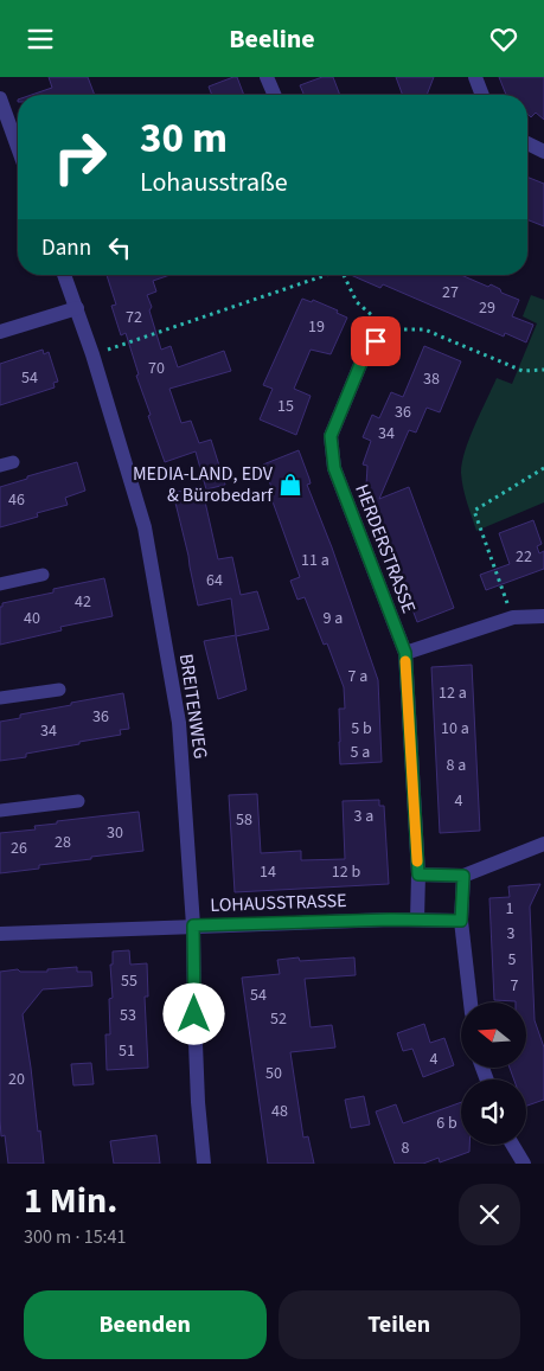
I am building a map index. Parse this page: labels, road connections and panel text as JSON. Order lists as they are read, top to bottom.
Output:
{
  "streets": {
    "street": ["HERDERSTRASSE", "BREITENWEG", "LOHAUSSTRASSE"]
  },
  "crossings": [
    ["BREITENWEG", "LOHAUSSTRASSE"]
  ],
  "places": {
    "shop": ["MEDIA-LAND, EDV & Bürobedarf"]
  },
  "house_numbers": [
    "27",
    "29",
    "72",
    "19",
    "70",
    "54",
    "38",
    "15",
    "36",
    "34",
    "46",
    "22",
    "11 a",
    "64",
    "42",
    "40",
    "9 a",
    "7 a",
    "12 a",
    "36",
    "5 b",
    "10 a",
    "34",
    "5 a",
    "8 a",
    "4",
    "3 a",
    "58",
    "30",
    "28",
    "26",
    "14",
    "12 b",
    "1",
    "3",
    "5",
    "55",
    "7",
    "54",
    "53",
    "52",
    "51",
    "4",
    "50",
    "20",
    "48",
    "6 b",
    "8"
  ],
  "north": "left",
  "page": {
    "header": "Beeline",
    "turn": ["30 m", "Lohausstraße"],
    "then": "Dann",
    "heading": ["1 Min.", "300 m · 15:41"],
    "buttons": ["Beenden", "Teilen"]
  }
}
